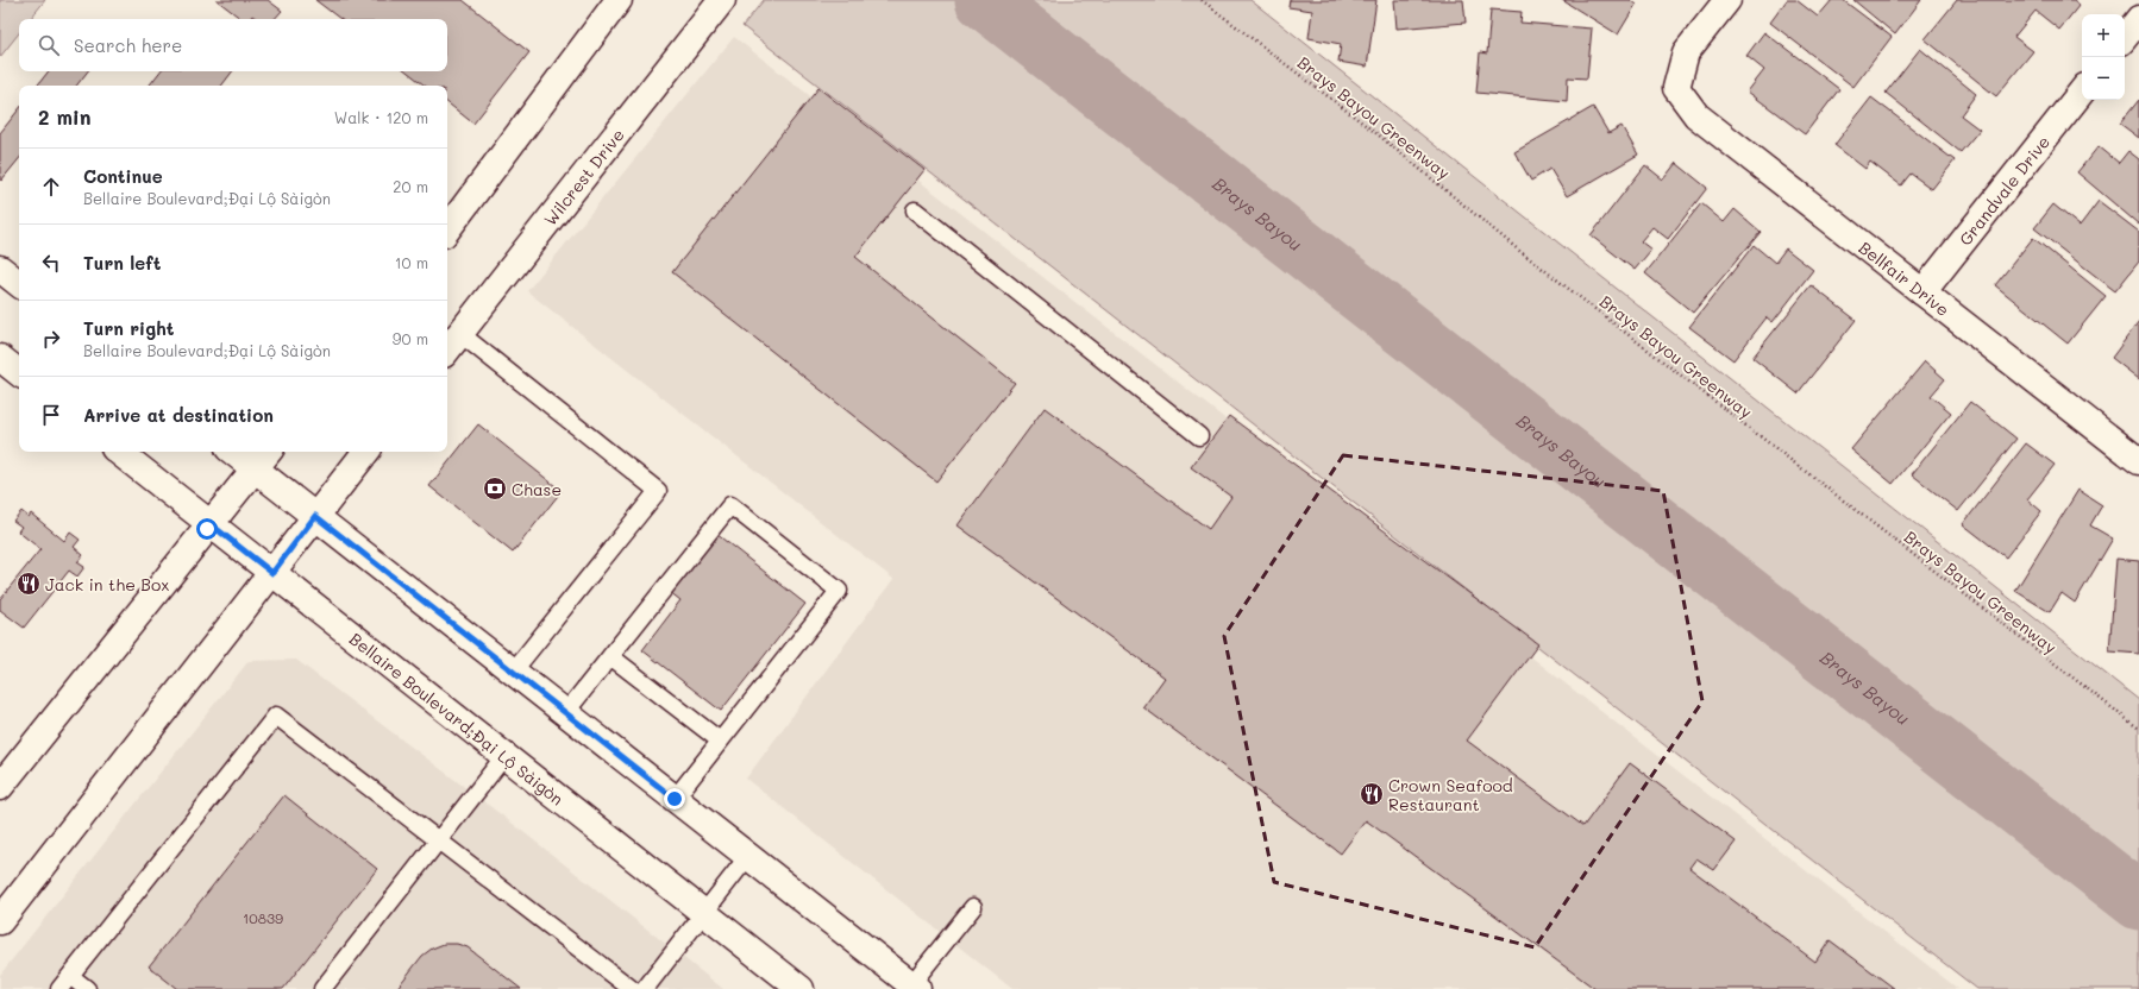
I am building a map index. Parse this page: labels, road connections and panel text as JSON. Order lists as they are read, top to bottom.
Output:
{
  "streets": {
    "main road": [
      "Wilcrest Drive",
      "Grandvale Drive",
      "Bellfair Drive",
      "Bellaire Boulevard;Đại Lộ Sàigòn"
    ],
    "path": ["Brays Bayou Greenway"]
  },
  "crossings": [
    ["Grandvale Drive", "Bellfair Drive"]
  ],
  "water": ["Brays Bayou"],
  "places": {
    "bank": ["Chase"],
    "restaurant": ["Jack in the Box", "Crown Seafood Restaurant"]
  },
  "house_numbers": ["10839"],
  "page": {
    "map_buttons": ["+", "−"],
    "search": "Search here",
    "heading": ["2 min", "Walk · 120 m"],
    "list": [
      ["Continue", "Bellaire Boulevard;Đại Lộ Sàigòn", "20 m"],
      ["Turn left", "10 m"],
      ["Turn right", "Bellaire Boulevard;Đại Lộ Sàigòn", "90 m"],
      "Arrive at destination"
    ]
  }
}
